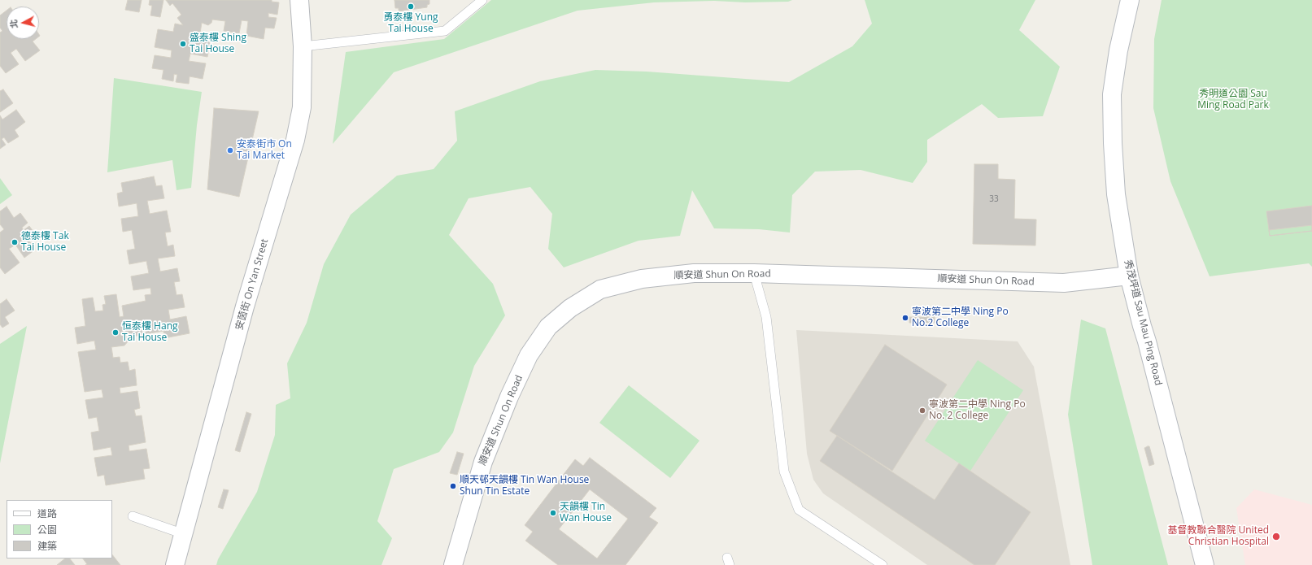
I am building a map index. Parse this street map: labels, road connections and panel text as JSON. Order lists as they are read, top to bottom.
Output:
{
  "streets": {
    "street": ["順安道 Shun On Road", "安茵街 On Yan Street", "秀茂坪道 Sau Mau Ping Road"]
  },
  "crossings": [
    ["順安道 Shun On Road", "秀茂坪道 Sau Mau Ping Road"]
  ],
  "parks": ["秀明道公園 Sau Ming Road Park"],
  "places": [
    "勇泰樓 Yung Tai House",
    "盛泰樓 Shing Tai House",
    "安泰街市 On Tai Market",
    "德泰樓 Tak Tai House",
    "寧波第二中學 Ning Po No.2 College",
    "恒泰樓 Hang Tai House",
    "寧波第二中學 Ning Po No. 2 College",
    "順天邨天韻樓 Tin Wan House Shun Tin Estate",
    "天韻樓 Tin Wan House",
    "基督教聯合醫院 United Christian Hospital"
  ],
  "house_numbers": ["33"],
  "legend": ["道路", "公園", "建築"],
  "north": "left"
}
